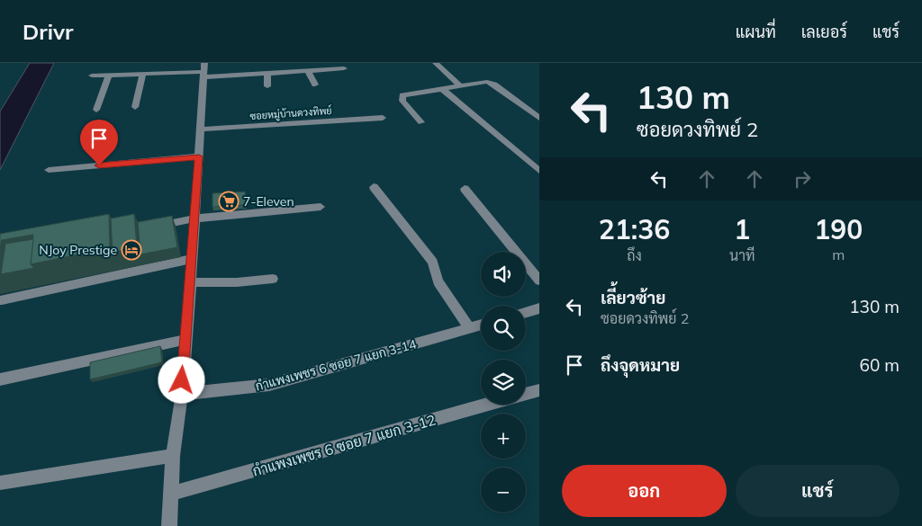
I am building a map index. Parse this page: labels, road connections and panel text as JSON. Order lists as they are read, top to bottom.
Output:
{
  "streets": {
    "street": ["ซอยหมู่บ้านดวงทิพย์", "กำแพงเพชร 6 ซอย 7 แยก 3-14", "กำแพงเพชร 6 ซอย 7 แยก 3-12"]
  },
  "places": {
    "supermarket": ["7-Eleven"],
    "hotel": ["NJoy Prestige"]
  },
  "page": {
    "header": "Drivr",
    "nav": ["แผนที่", "เลเยอร์", "แชร์"],
    "turn": ["130 m", "ซอยดวงทิพย์ 2"],
    "eta": [
      "21:36",
      "ถึง",
      "1",
      "นาที",
      "190",
      "m"
    ],
    "map_buttons": ["+", "−"],
    "list": [
      {
        "name": "เลี้ยวซ้าย",
        "note": "ซอยดวงทิพย์ 2",
        "value": "130 m"
      },
      {
        "name": "ถึงจุดหมาย",
        "value": "60 m"
      }
    ],
    "buttons": ["ออก", "แชร์"]
  }
}
